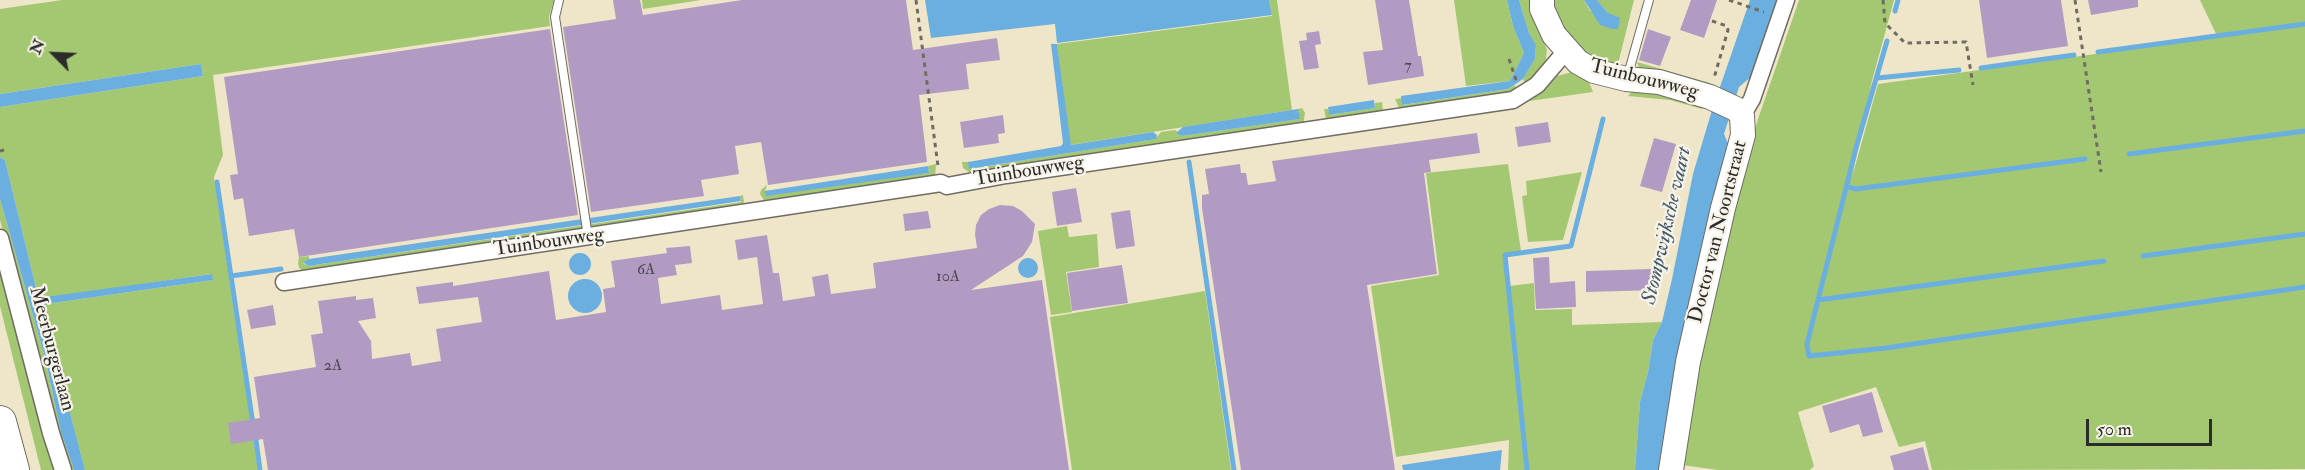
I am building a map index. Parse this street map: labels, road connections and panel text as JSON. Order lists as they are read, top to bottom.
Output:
{
  "streets": {
    "street": ["Tuinbouwweg", "Doctor van Noortstraat", "Meerburgerlaan"]
  },
  "crossings": [
    ["Tuinbouwweg", "Doctor van Noortstraat"]
  ],
  "water": ["Stompwijksche vaart"],
  "house_numbers": [
    "7",
    "6A",
    "10A",
    "2A"
  ],
  "scale_bar": "50 m",
  "north": "top left"
}
